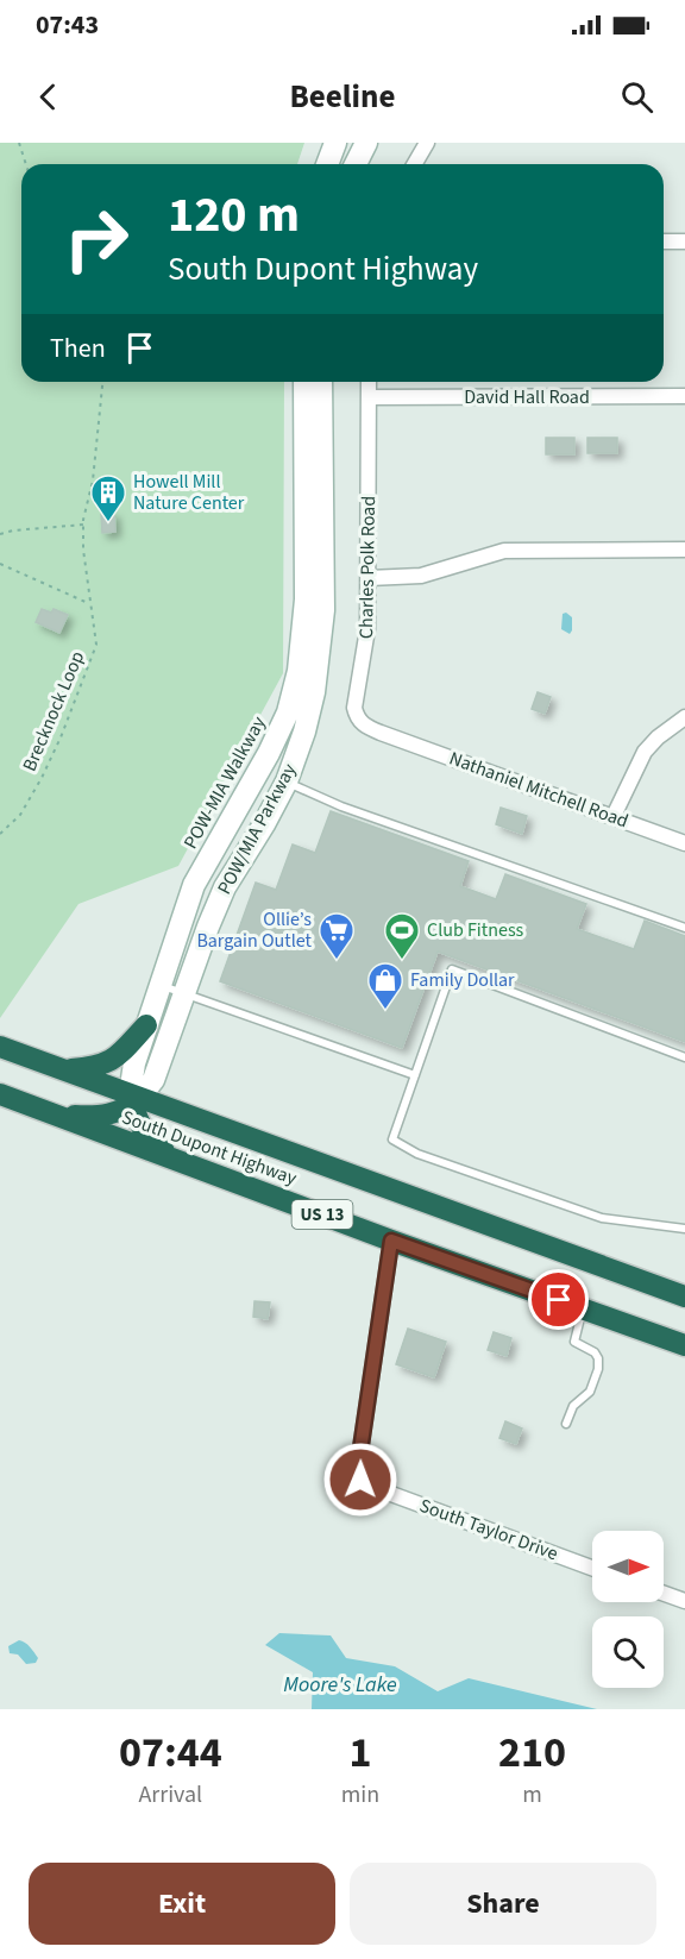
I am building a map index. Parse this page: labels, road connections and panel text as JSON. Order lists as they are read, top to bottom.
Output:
{
  "streets": {
    "highway": ["South Dupont Highway", "US 13"],
    "main road": ["POW/MIA Parkway"],
    "street": [
      "David Hall Road",
      "Charles Polk Road",
      "Nathaniel Mitchell Road",
      "South Taylor Drive"
    ],
    "path": ["Brecknock Loop"]
  },
  "crossings": [
    ["David Hall Road", "Charles Polk Road"],
    ["Charles Polk Road", "Nathaniel Mitchell Road"],
    ["POW/MIA Parkway", "South Dupont Highway"],
    ["South Dupont Highway", "South Taylor Drive"]
  ],
  "water": ["Moore's Lake"],
  "places": {
    "building": ["Howell Mill Nature Center"],
    "supermarket": ["Ollie’s Bargain Outlet"],
    "sports": ["Club Fitness"],
    "shop": ["Family Dollar"]
  },
  "north": "right",
  "page": {
    "status": "07:43",
    "header": "Beeline",
    "turn": ["120 m", "South Dupont Highway"],
    "then": "Then",
    "eta": [
      "07:44",
      "Arrival",
      "1",
      "min",
      "210",
      "m"
    ],
    "buttons": ["Exit", "Share"]
  }
}
